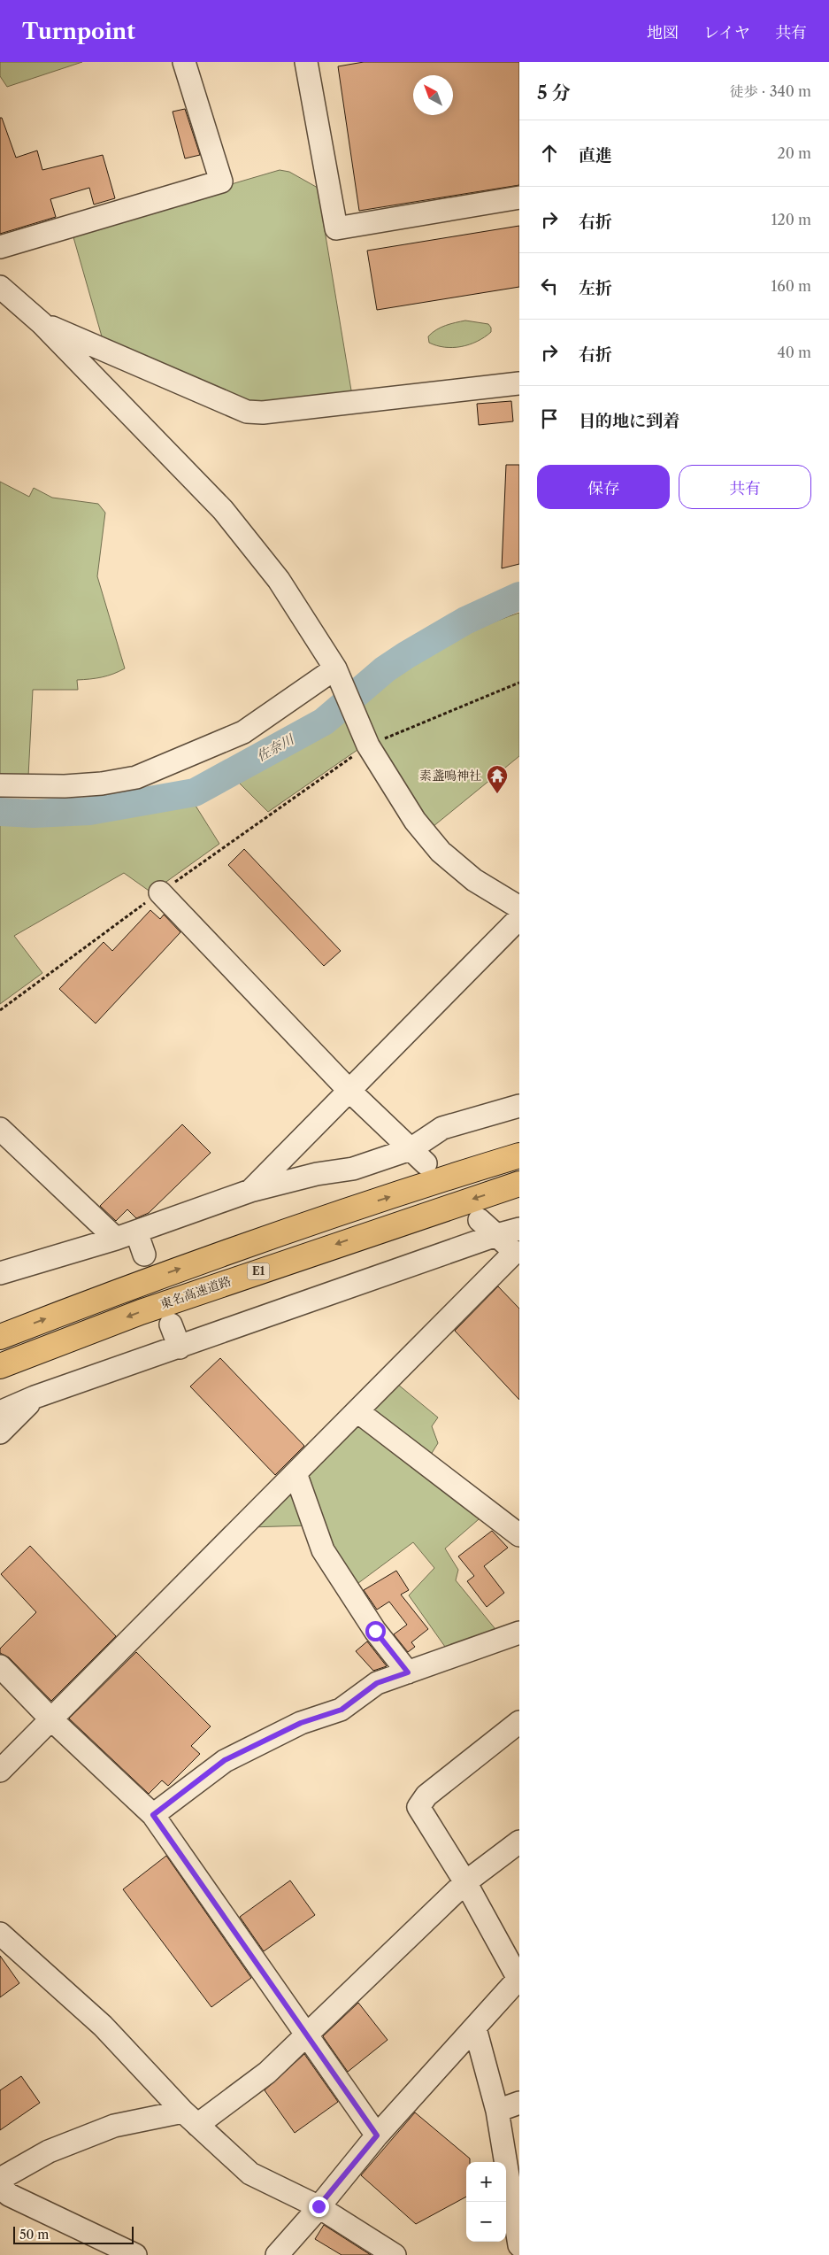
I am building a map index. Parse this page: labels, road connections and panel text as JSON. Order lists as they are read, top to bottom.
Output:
{
  "streets": {
    "highway": ["E1", "東名高速道路"]
  },
  "water": ["佐奈川"],
  "places": {
    "temple": ["素盞鳴神社"]
  },
  "scale_bar": "50 m",
  "north": "top left",
  "page": {
    "header": "Turnpoint",
    "nav": ["地図", "レイヤ", "共有"],
    "heading": ["5 分", "徒歩 · 340 m"],
    "list": [
      ["直進", "20 m"],
      ["右折", "120 m"],
      ["左折", "160 m"],
      ["右折", "40 m"],
      "目的地に到着"
    ],
    "buttons": ["保存", "共有"],
    "map_buttons": ["+", "−"],
    "scale": "50 m"
  }
}
